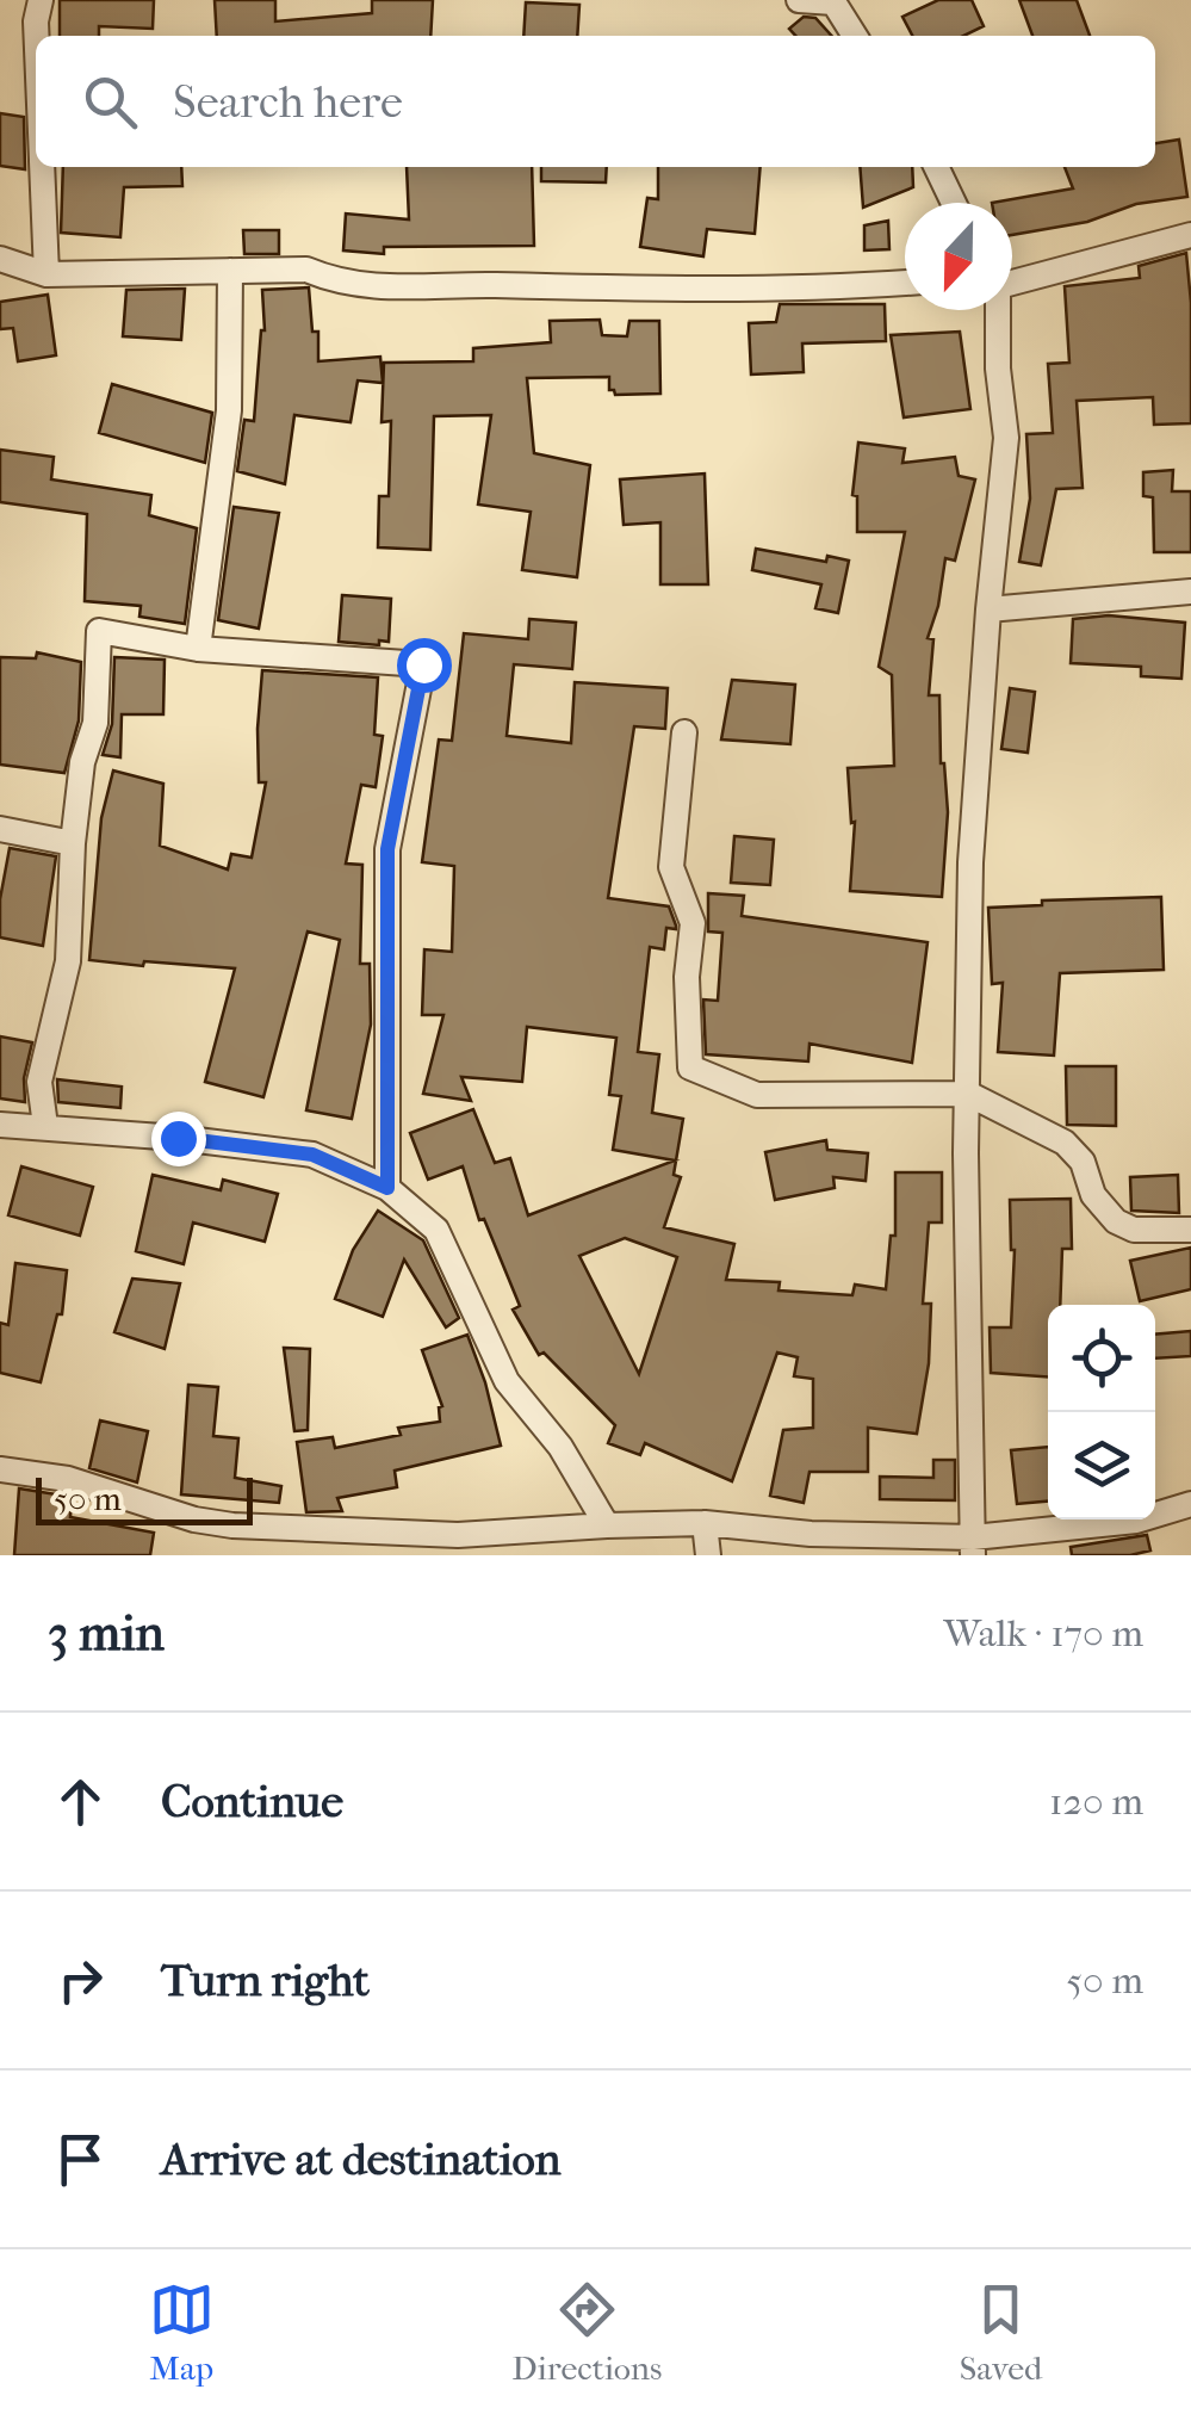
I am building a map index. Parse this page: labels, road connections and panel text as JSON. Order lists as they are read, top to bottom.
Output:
{
  "scale_bar": "50 m",
  "north": "bottom",
  "page": {
    "search": "Search here",
    "scale": "50 m",
    "heading": ["3 min", "Walk · 170 m"],
    "list": [
      ["Continue", "120 m"],
      ["Turn right", "50 m"],
      "Arrive at destination"
    ],
    "nav": ["Map", "Directions", "Saved"]
  }
}
